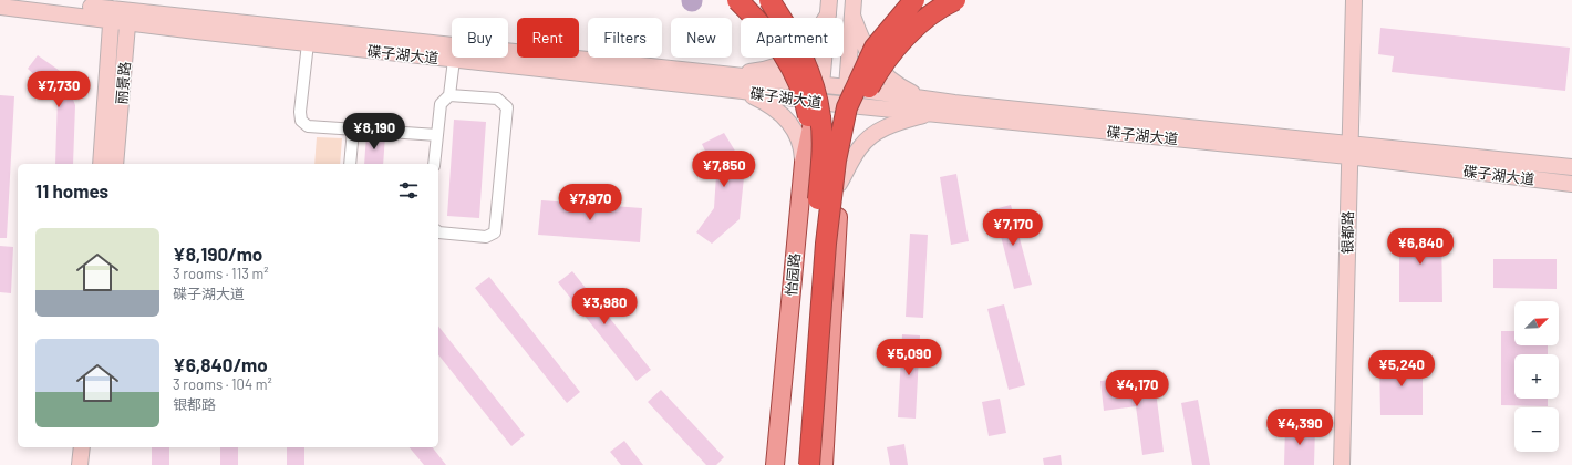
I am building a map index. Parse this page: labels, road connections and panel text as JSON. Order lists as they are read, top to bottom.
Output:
{
  "streets": {
    "main road": [
      "碟子湖大道",
      "丽景路",
      "银都路",
      "怡园路"
    ]
  },
  "crossings": [
    ["碟子湖大道", "丽景路"],
    ["碟子湖大道", "银都路"],
    ["碟子湖大道", "怡园路"]
  ],
  "north": "top right",
  "page": {
    "chip": [
      "Buy",
      "Rent",
      "Filters",
      "New",
      "Apartment"
    ],
    "price": [
      "¥7,730",
      "¥8,190",
      "¥7,850",
      "¥7,970",
      "¥7,170",
      "¥6,840",
      "¥3,980",
      "¥5,090",
      "¥5,240",
      "¥4,170",
      "¥4,390"
    ],
    "heading": "11 homes",
    "list": [
      {
        "name": "¥8,190/mo",
        "note": "3 rooms · 113 m² · 碟子湖大道"
      },
      {
        "name": "¥6,840/mo",
        "note": "3 rooms · 104 m² · 银都路"
      }
    ],
    "map_buttons": ["+", "−"]
  }
}
